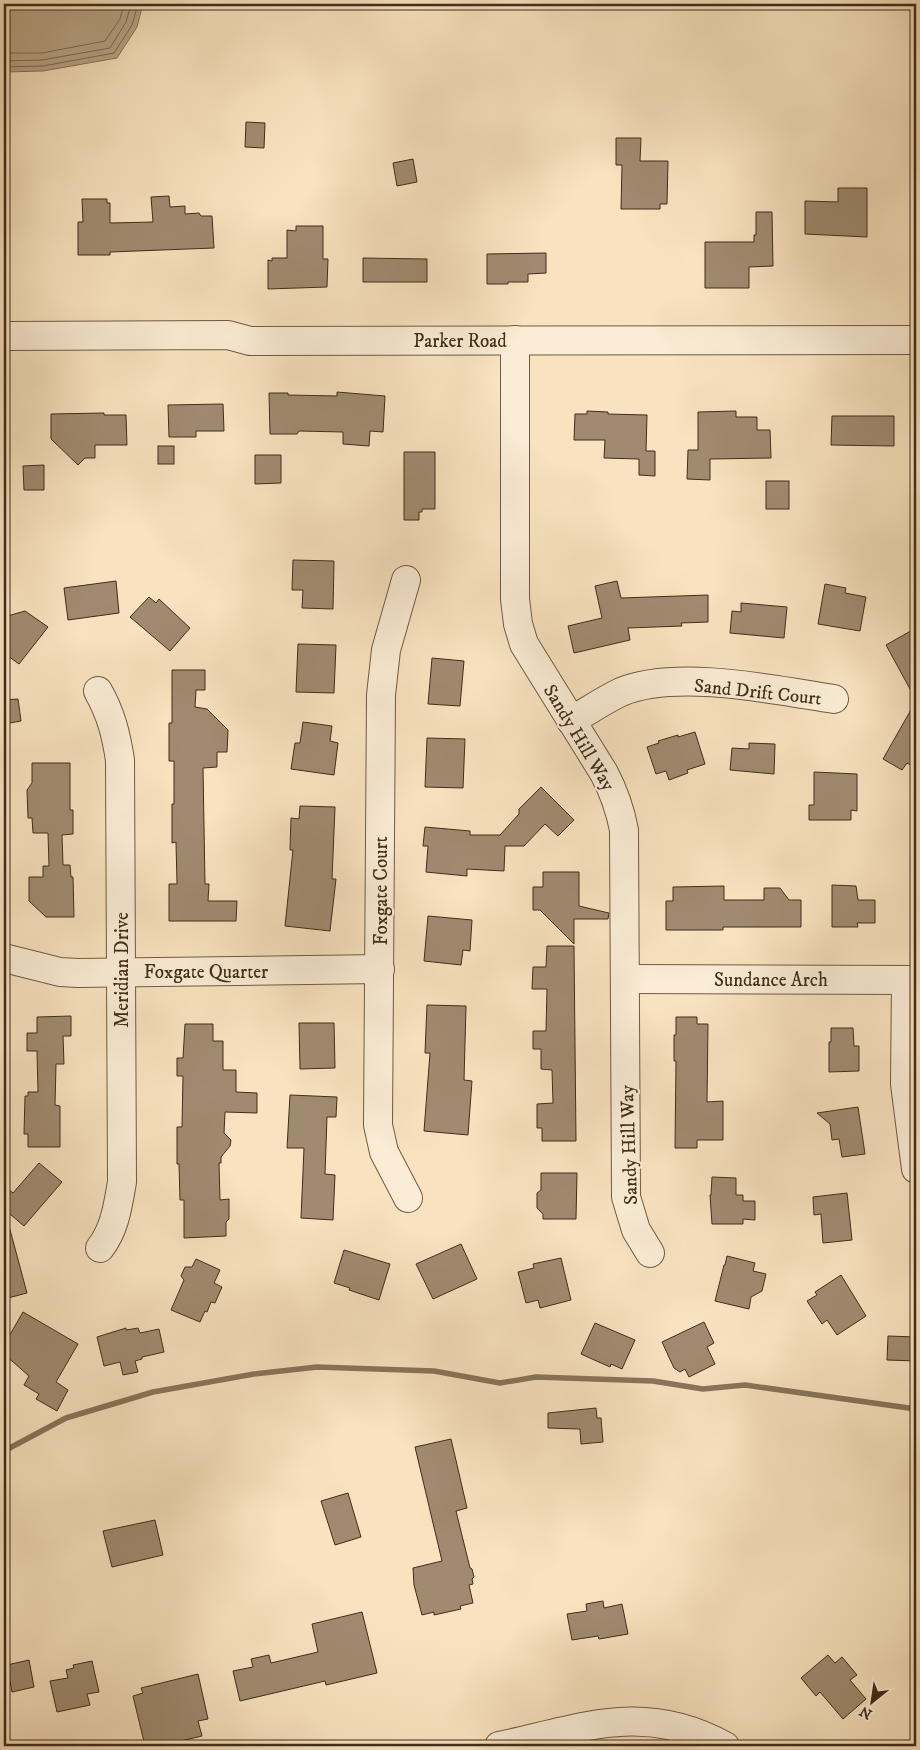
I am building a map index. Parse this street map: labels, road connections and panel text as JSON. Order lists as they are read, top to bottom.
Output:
{
  "streets": {
    "street": [
      "Parker Road",
      "Sand Drift Court",
      "Sandy Hill Way",
      "Foxgate Court",
      "Meridian Drive",
      "Foxgate Quarter",
      "Sundance Arch"
    ]
  },
  "crossings": [
    ["Parker Road", "Sandy Hill Way"],
    ["Sand Drift Court", "Sandy Hill Way"],
    ["Sandy Hill Way", "Sundance Arch"],
    ["Foxgate Court", "Foxgate Quarter"],
    ["Meridian Drive", "Foxgate Quarter"]
  ],
  "north": "bottom left"
}
